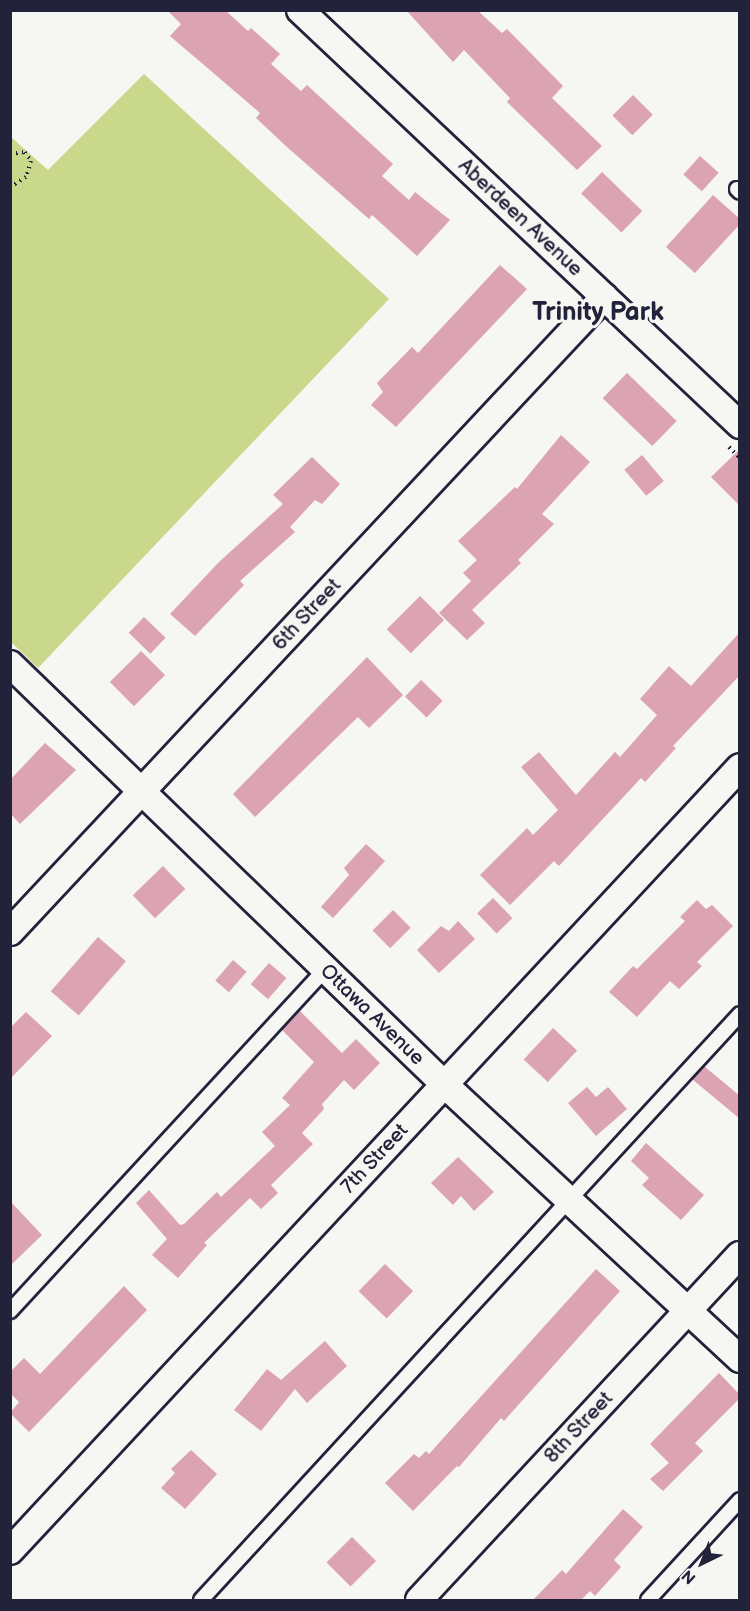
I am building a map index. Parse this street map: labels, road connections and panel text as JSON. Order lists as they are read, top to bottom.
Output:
{
  "streets": {
    "street": [
      "Aberdeen Avenue",
      "6th Street",
      "Ottawa Avenue",
      "7th Street",
      "8th Street"
    ]
  },
  "crossings": [
    ["Aberdeen Avenue", "6th Street"],
    ["6th Street", "Ottawa Avenue"],
    ["Ottawa Avenue", "7th Street"],
    ["Ottawa Avenue", "8th Street"]
  ],
  "districts": ["Trinity Park"],
  "north": "bottom left"
}
